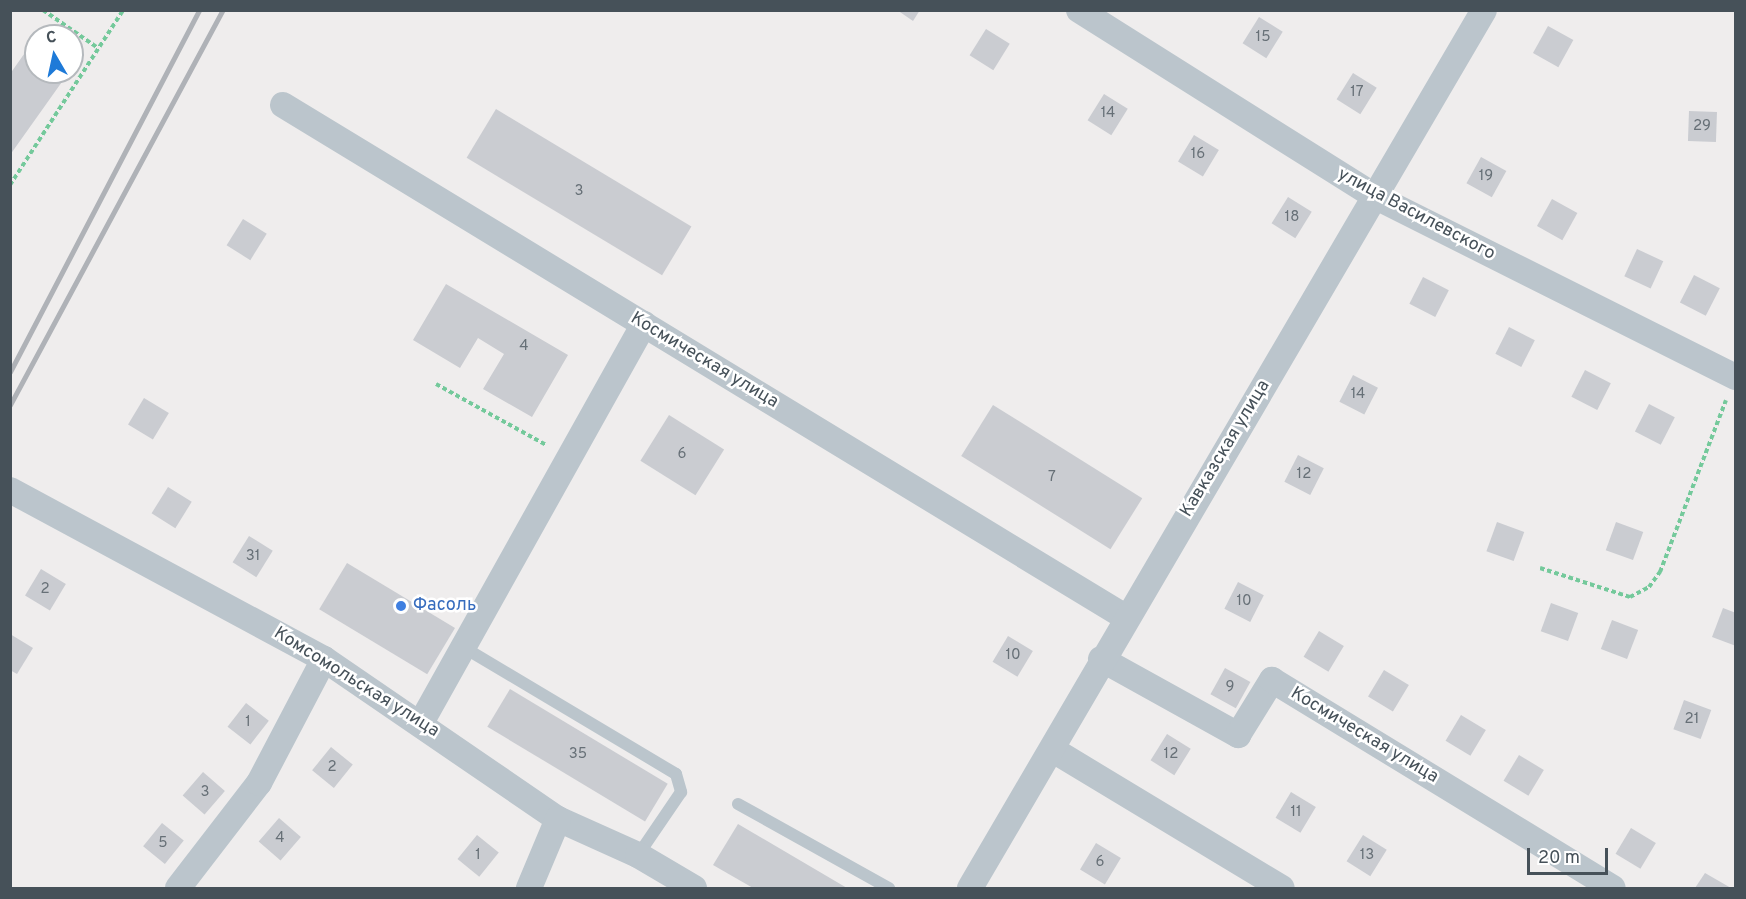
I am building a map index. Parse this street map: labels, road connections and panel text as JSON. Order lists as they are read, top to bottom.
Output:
{
  "streets": {
    "street": [
      "улица Василевского",
      "Космическая улица",
      "Кавказская улица",
      "Комсомольская улица"
    ]
  },
  "crossings": [
    ["улица Василевского", "Кавказская улица"],
    ["Космическая улица", "Кавказская улица"]
  ],
  "places": ["Фасоль"],
  "house_numbers": [
    "15",
    "17",
    "14",
    "29",
    "16",
    "19",
    "3",
    "18",
    "4",
    "14",
    "6",
    "12",
    "7",
    "31",
    "2",
    "10",
    "10",
    "9",
    "21",
    "1",
    "35",
    "12",
    "2",
    "3",
    "11",
    "4",
    "5",
    "1",
    "13",
    "6"
  ],
  "scale_bar": "20 m",
  "north": "top"
}
